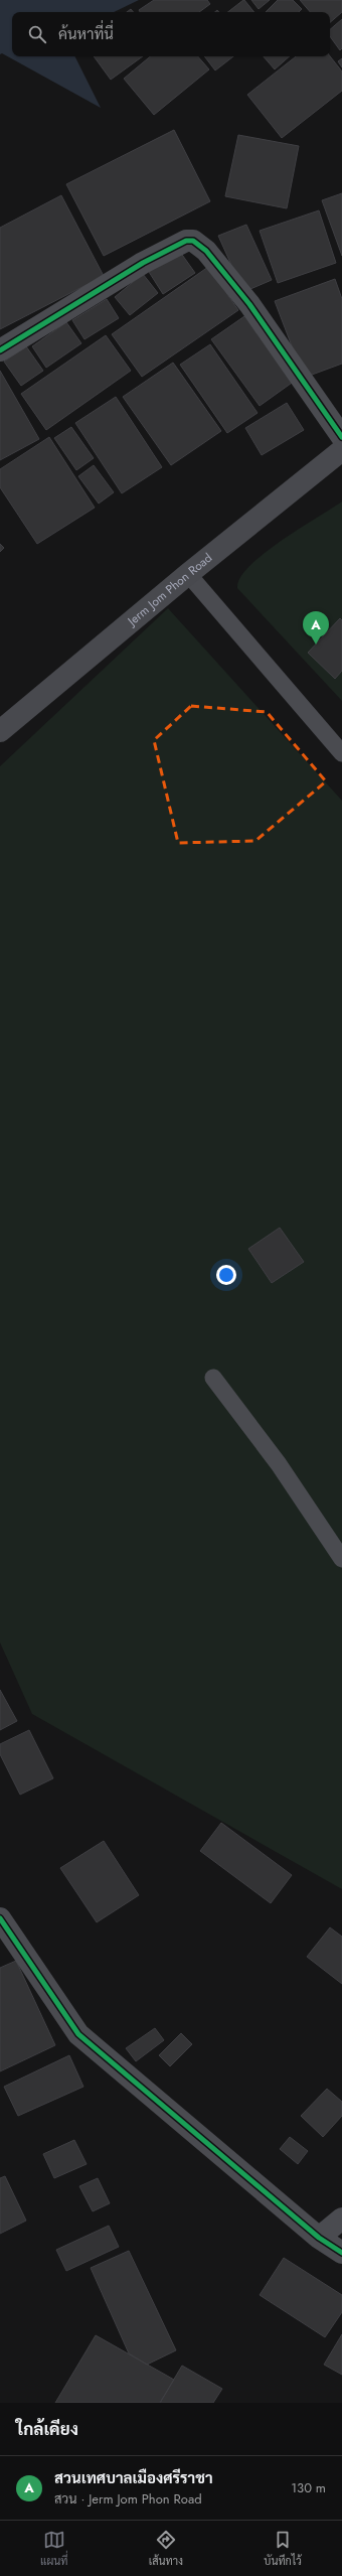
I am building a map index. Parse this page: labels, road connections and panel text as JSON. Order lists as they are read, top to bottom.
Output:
{
  "streets": {
    "main road": ["Jerm Jom Phon Road"]
  },
  "page": {
    "search": "ค้นหาที่นี่",
    "pins": "A",
    "heading": "ใกล้เคียง",
    "list": [
      {
        "mark": "A",
        "name": "สวนเทศบาลเมืองศรีราชา",
        "note": "สวน · Jerm Jom Phon Road",
        "value": "130 m"
      }
    ],
    "nav": ["แผนที่", "เส้นทาง", "บันทึกไว้"]
  }
}
